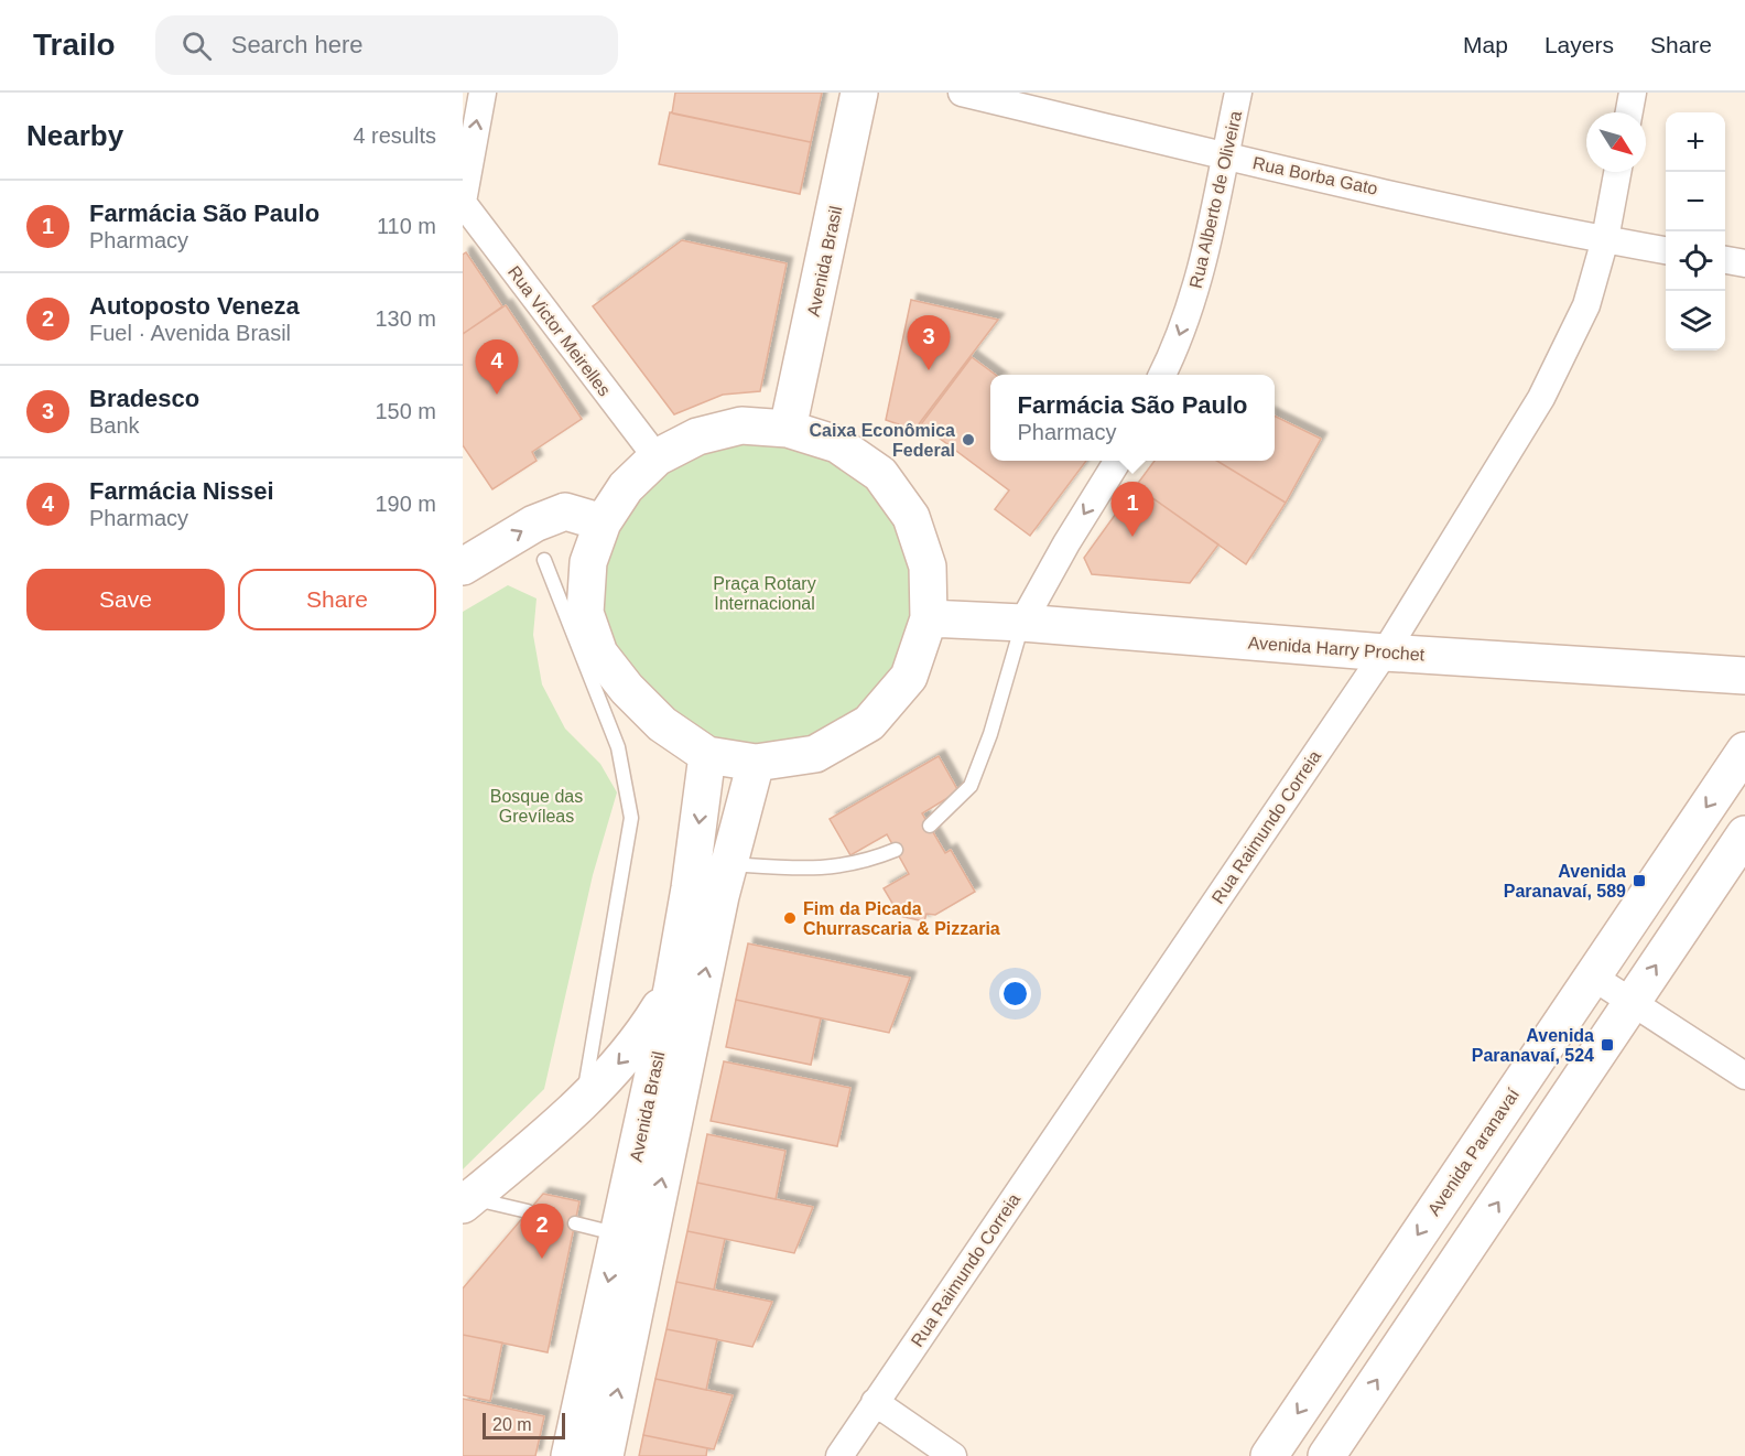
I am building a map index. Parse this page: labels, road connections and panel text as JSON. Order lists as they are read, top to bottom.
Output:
{
  "streets": {
    "main road": ["Avenida Brasil", "Avenida Harry Prochet", "Avenida Paranavaí"],
    "street": [
      "Rua Borba Gato",
      "Rua Alberto de Oliveira",
      "Rua Victor Meirelles",
      "Rua Raimundo Correia"
    ]
  },
  "crossings": [
    ["Rua Borba Gato", "Rua Alberto de Oliveira"],
    ["Rua Borba Gato", "Rua Raimundo Correia"],
    ["Avenida Harry Prochet", "Rua Raimundo Correia"]
  ],
  "one_way": ["Rua Alberto de Oliveira"],
  "parks": ["Praça Rotary Internacional", "Bosque das Grevíleas"],
  "places": {
    "other": ["Caixa Econômica Federal", "Fim da Picada Churrascaria & Pizzaria"],
    "transit": ["Avenida Paranavaí, 589", "Avenida Paranavaí, 524"]
  },
  "scale_bar": "20 m",
  "north": "bottom right",
  "page": {
    "header": "Trailo",
    "search": "Search here",
    "nav": ["Map", "Layers", "Share"],
    "heading": ["Nearby", "4 results"],
    "map_buttons": ["+", "−"],
    "list": [
      {
        "mark": "1",
        "name": "Farmácia São Paulo",
        "note": "Pharmacy",
        "value": "110 m"
      },
      {
        "mark": "2",
        "name": "Autoposto Veneza",
        "note": "Fuel · Avenida Brasil",
        "value": "130 m"
      },
      {
        "mark": "3",
        "name": "Bradesco",
        "note": "Bank",
        "value": "150 m"
      },
      {
        "mark": "4",
        "name": "Farmácia Nissei",
        "note": "Pharmacy",
        "value": "190 m"
      }
    ],
    "pins": [
      "3",
      "4",
      "1",
      "2"
    ],
    "popup": ["Farmácia São Paulo", "Pharmacy"],
    "buttons": ["Save", "Share"],
    "scale": "20 m"
  }
}
